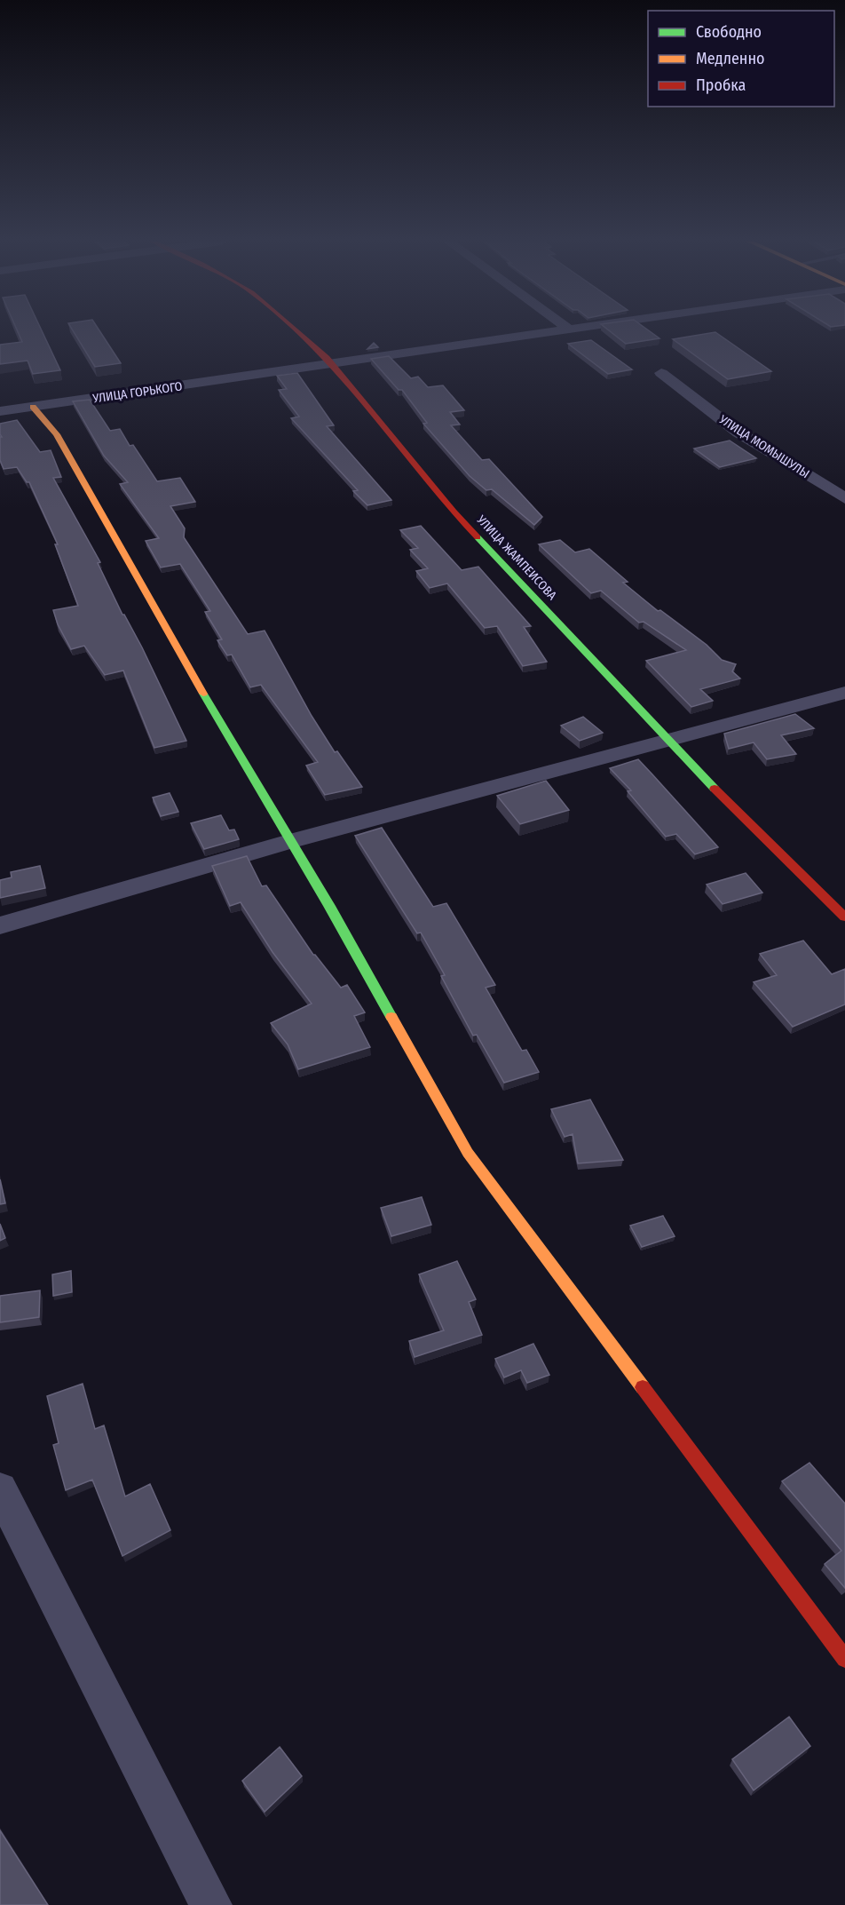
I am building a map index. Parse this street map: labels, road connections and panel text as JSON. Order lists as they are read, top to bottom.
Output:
{
  "streets": {
    "street": ["УЛИЦА ГОРЬКОГО", "УЛИЦА МОМЫШУЛЫ", "УЛИЦА ЖАМПЕИСОВА"]
  },
  "crossings": [
    ["УЛИЦА ГОРЬКОГО", "УЛИЦА ЖАМПЕИСОВА"]
  ],
  "legend": ["Свободно", "Медленно", "Пробка"]
}
